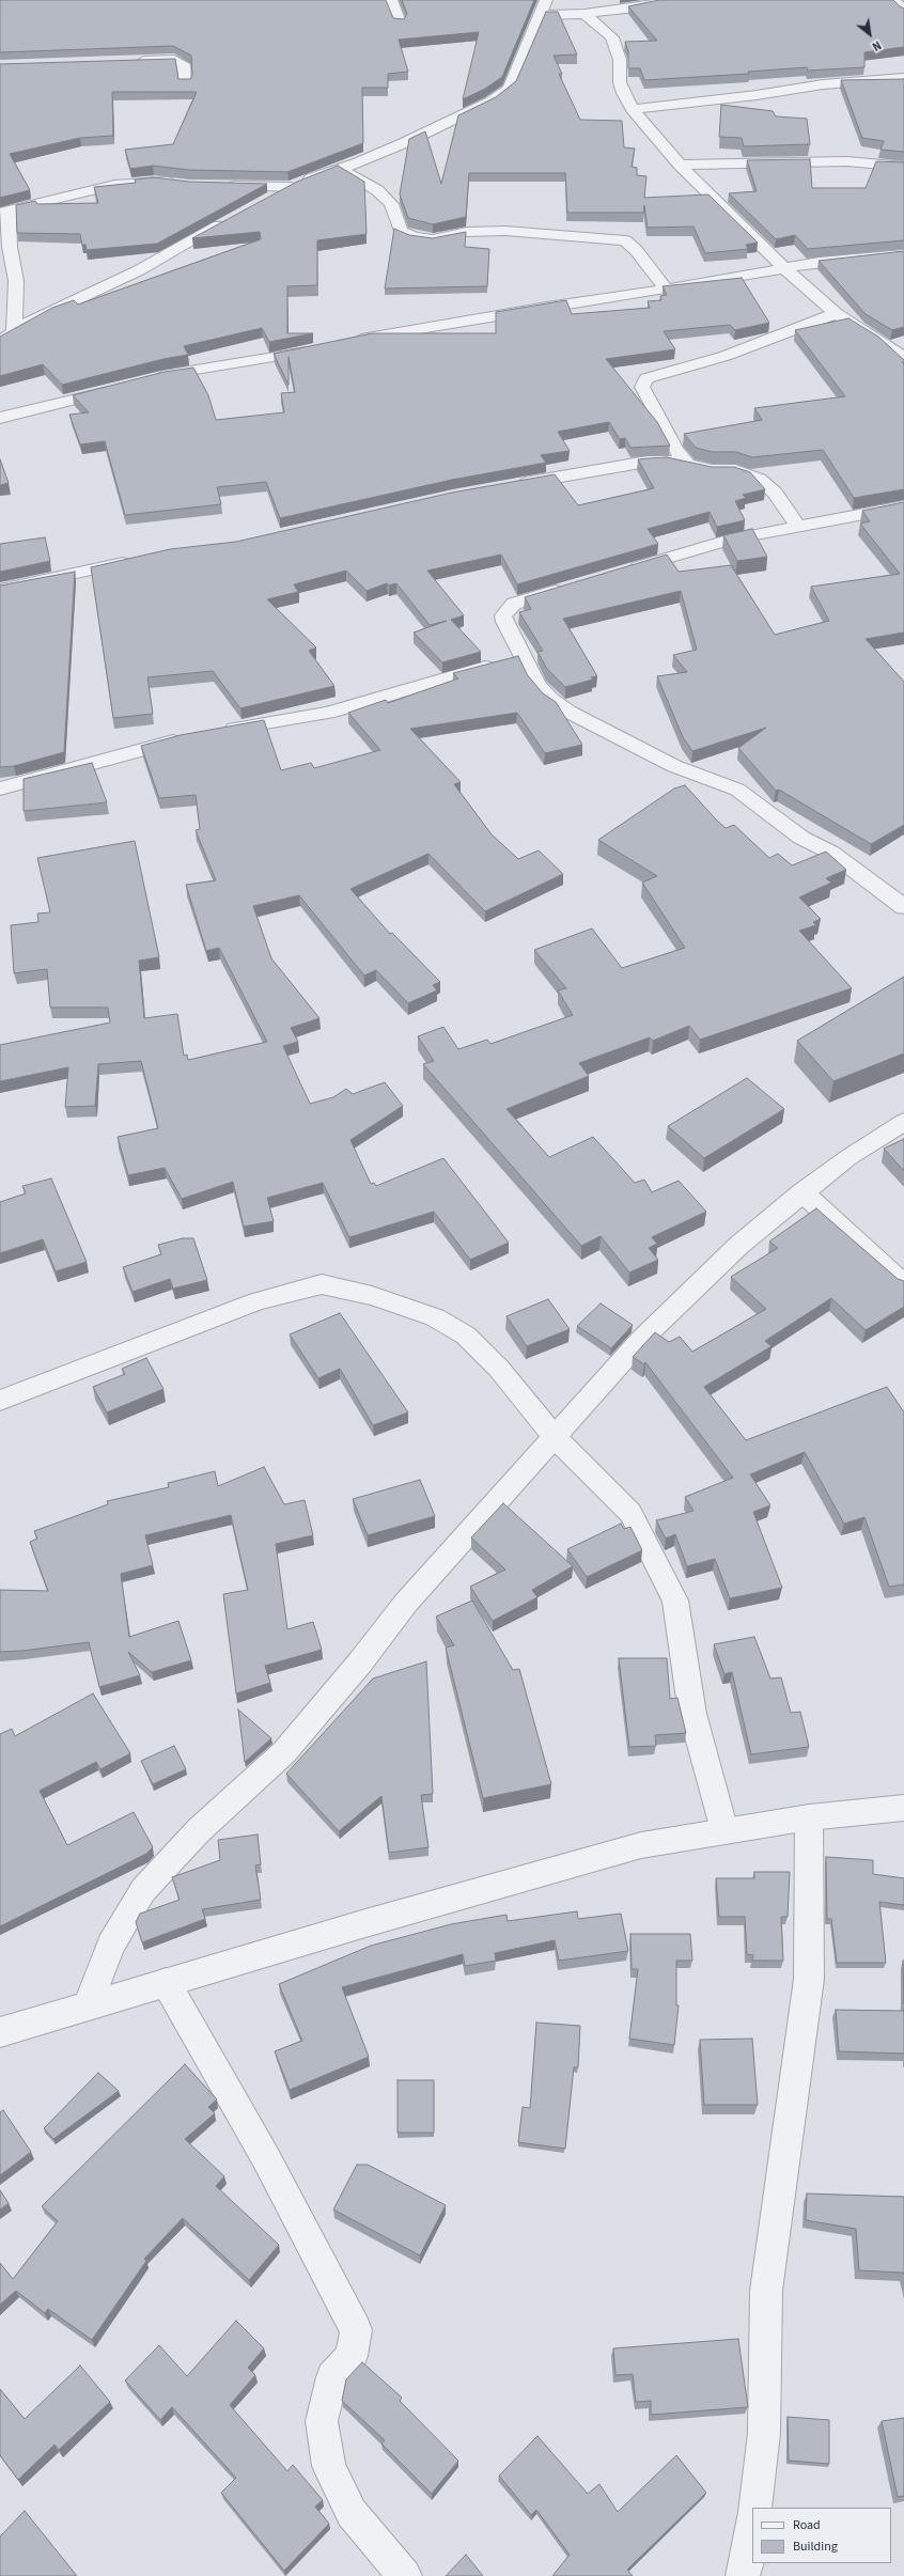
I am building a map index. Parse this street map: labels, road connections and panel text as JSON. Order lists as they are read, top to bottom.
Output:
{
  "legend": ["Road", "Building"],
  "north": "bottom right"
}
